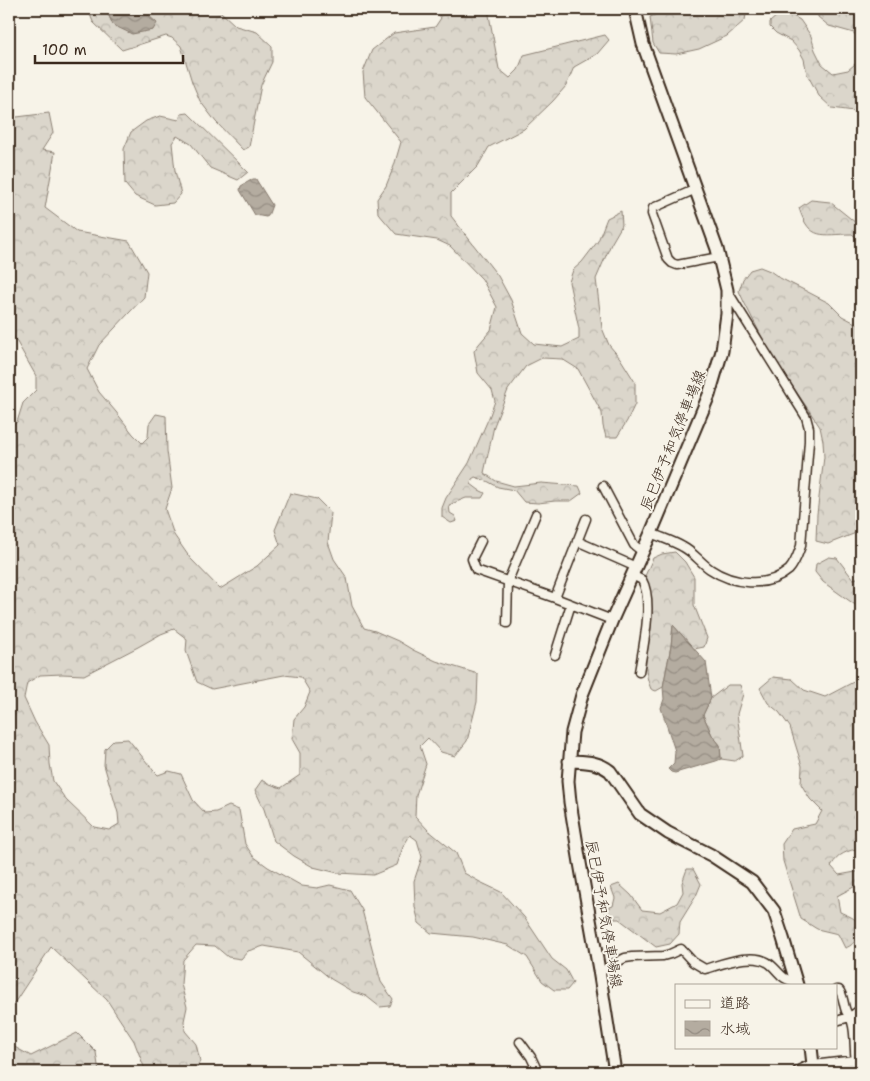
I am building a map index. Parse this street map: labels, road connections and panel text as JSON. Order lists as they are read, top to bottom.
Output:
{
  "streets": {
    "main road": ["辰巳伊予和気停車場線"]
  },
  "legend": ["道路", "水域"],
  "scale_bar": "100 m"
}
